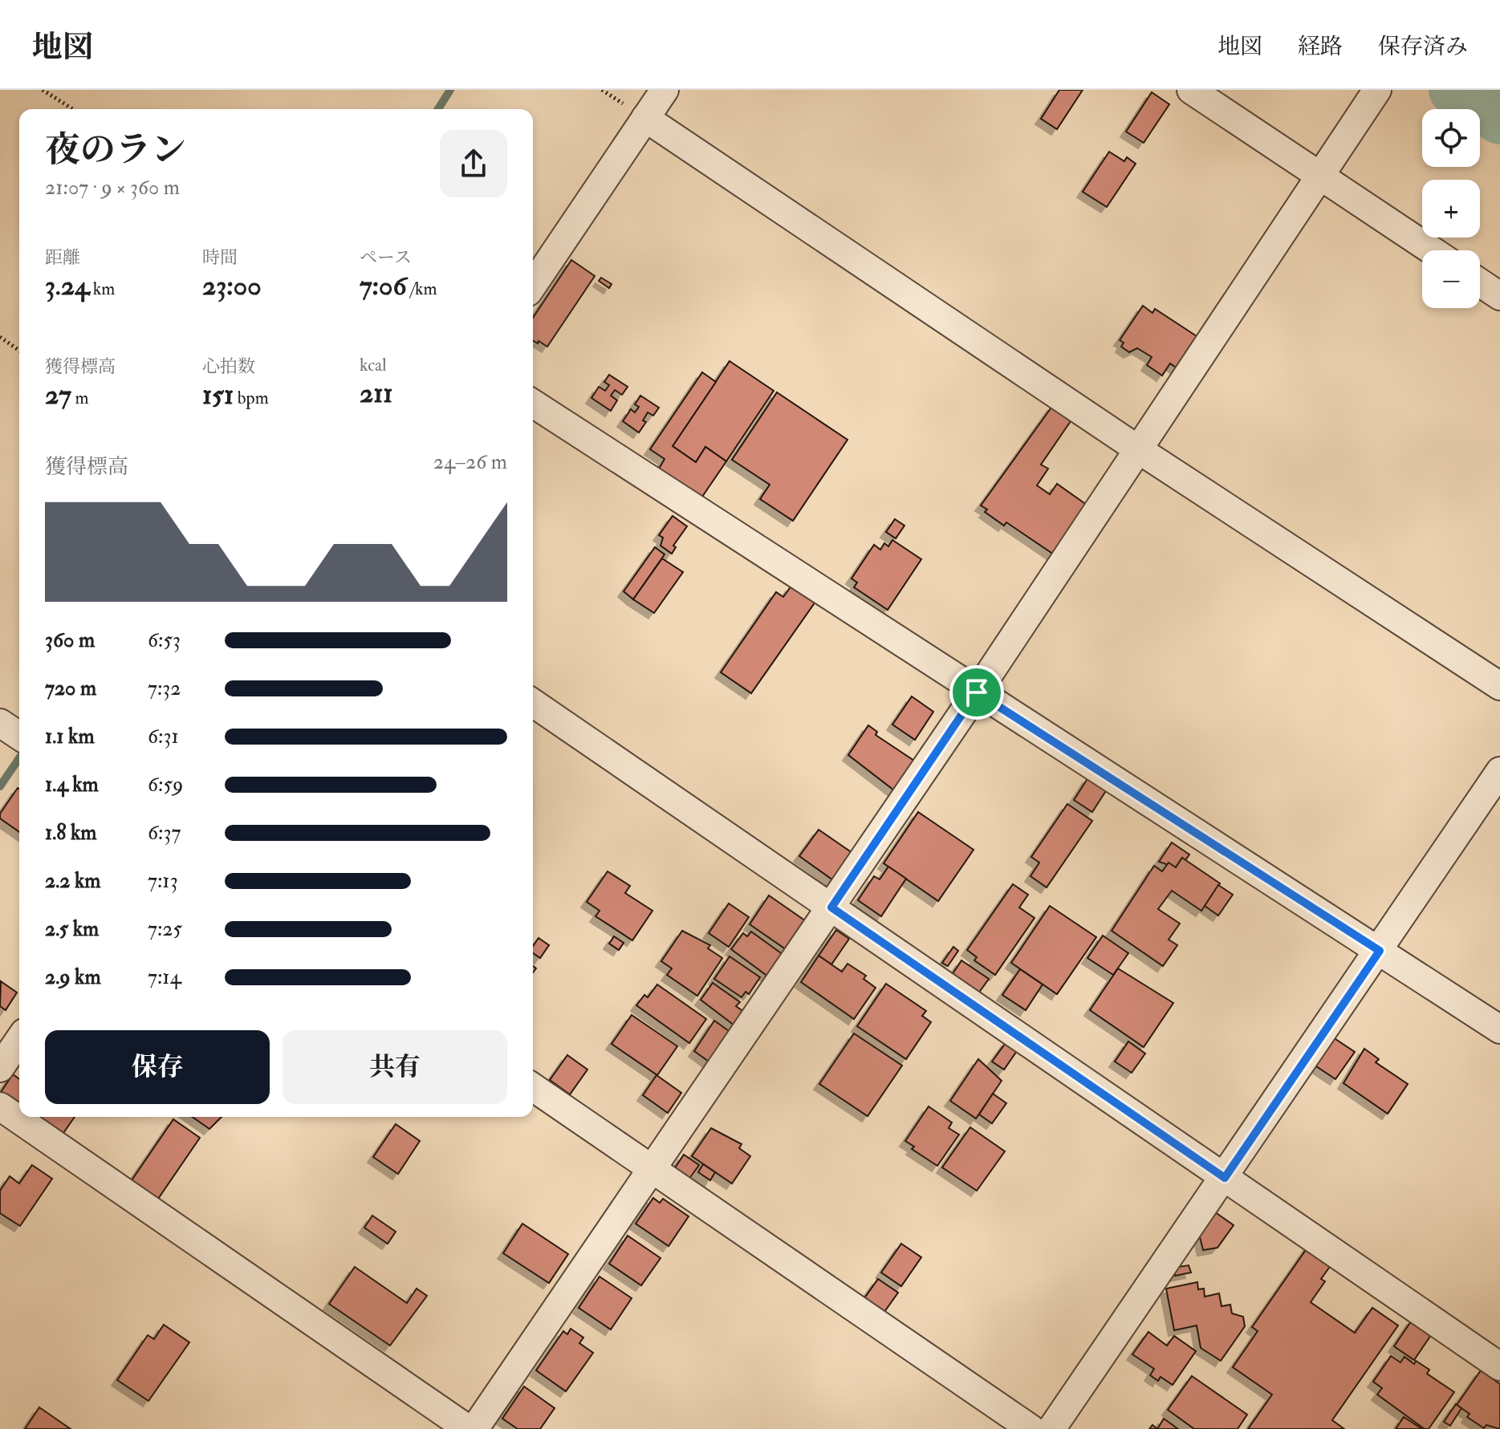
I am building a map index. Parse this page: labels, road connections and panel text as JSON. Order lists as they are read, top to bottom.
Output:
{
  "page": {
    "header": "地図",
    "nav": ["地図", "経路", "保存済み"],
    "map_buttons": ["+", "−"],
    "heading": ["夜のラン", "21:07 · 9 × 360 m"],
    "stats": [
      ["距離", "3.24 km"],
      ["時間", "23:00"],
      ["ペース", "7:06 /km"],
      ["獲得標高", "27 m"],
      ["心拍数", "151 bpm"],
      ["kcal", "211"]
    ],
    "chart": ["獲得標高", "24–26 m"],
    "list": [
      {
        "name": "360 m",
        "note": "6:53"
      },
      {
        "name": "720 m",
        "note": "7:32"
      },
      {
        "name": "1.1 km",
        "note": "6:31"
      },
      {
        "name": "1.4 km",
        "note": "6:59"
      },
      {
        "name": "1.8 km",
        "note": "6:37"
      },
      {
        "name": "2.2 km",
        "note": "7:13"
      },
      {
        "name": "2.5 km",
        "note": "7:25"
      },
      {
        "name": "2.9 km",
        "note": "7:14"
      }
    ],
    "buttons": ["保存", "共有"]
  }
}
